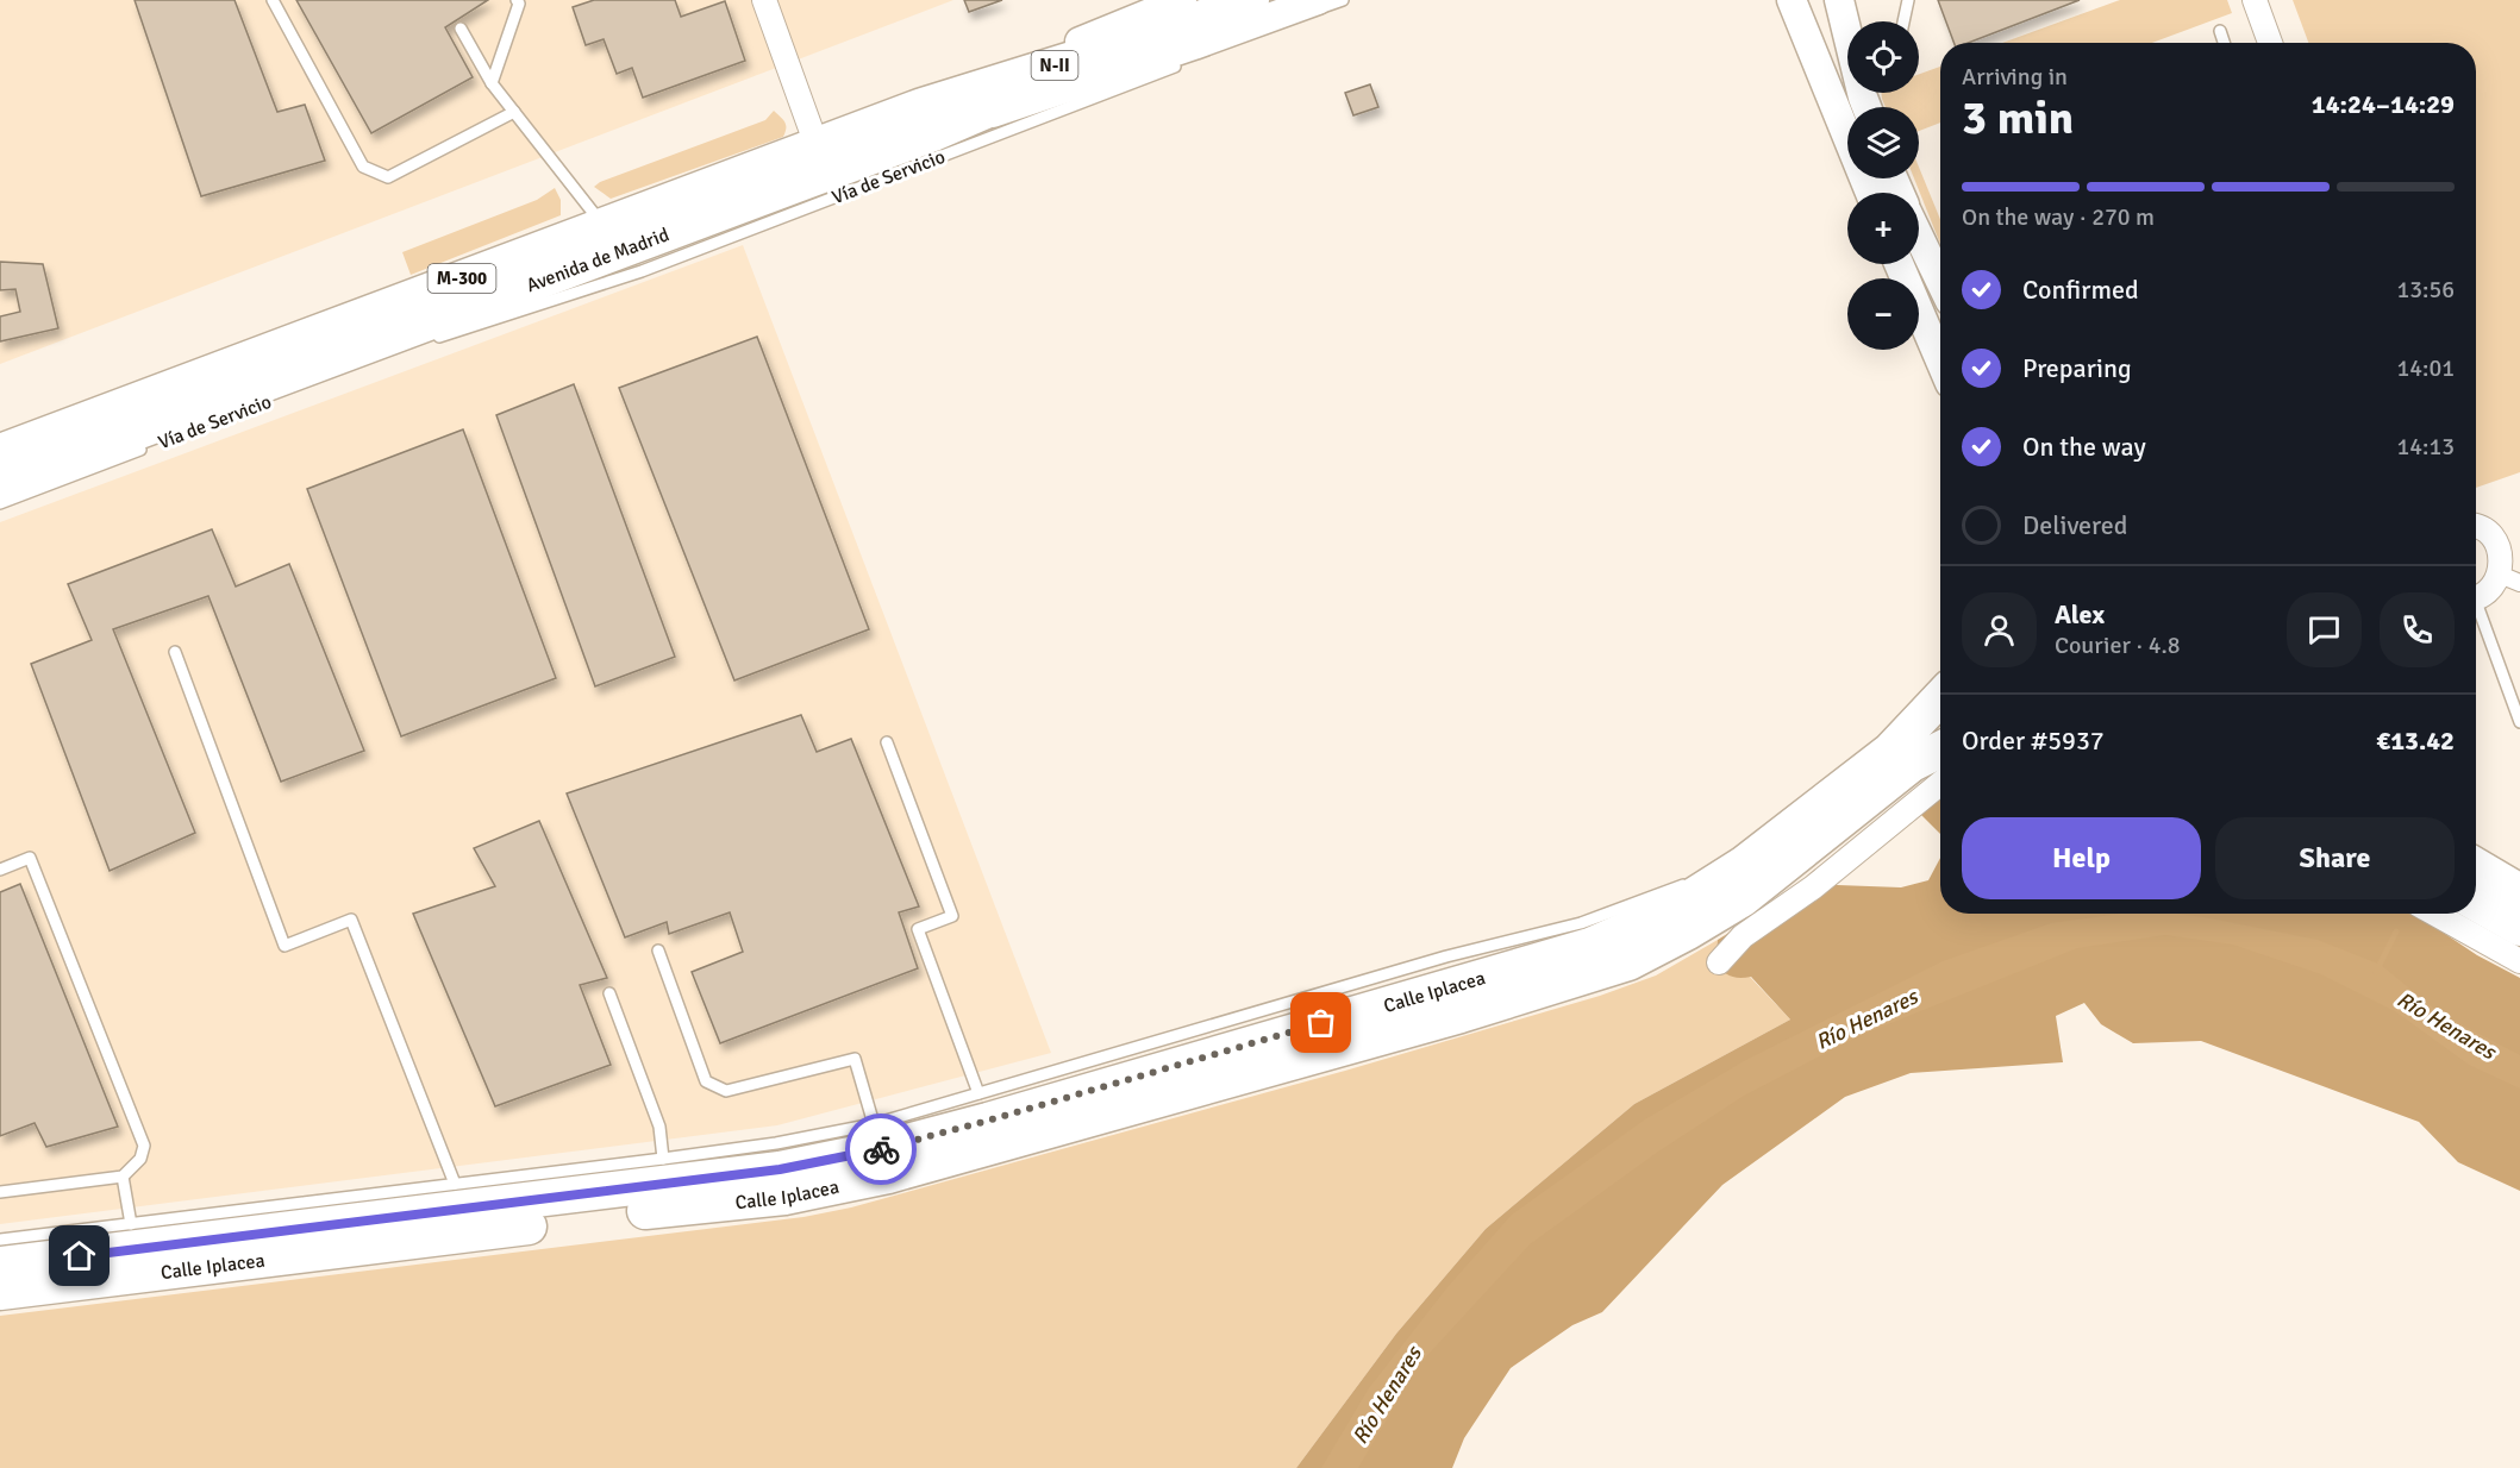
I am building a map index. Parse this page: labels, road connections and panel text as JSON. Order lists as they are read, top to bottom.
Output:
{
  "streets": {
    "main road": [
      "N-II",
      "Avenida de Madrid",
      "M-300",
      "Calle Iplacea"
    ],
    "lane": ["Vía de Servicio"]
  },
  "crossings": [
    ["Vía de Servicio", "Avenida de Madrid"],
    ["Avenida de Madrid", "M-300"]
  ],
  "water": ["Río Henares"],
  "page": {
    "map_buttons": ["+", "−"],
    "heading": ["3 min", "Arriving in", "14:24–14:29"],
    "panel": [
      "Alex",
      "Courier · 4.8",
      "Order #5937",
      "€13.42"
    ],
    "bar": "On the way · 270 m",
    "list": [
      ["Confirmed", "13:56"],
      ["Preparing", "14:01"],
      ["On the way", "14:13"],
      "Delivered"
    ],
    "buttons": ["Help", "Share"]
  }
}
